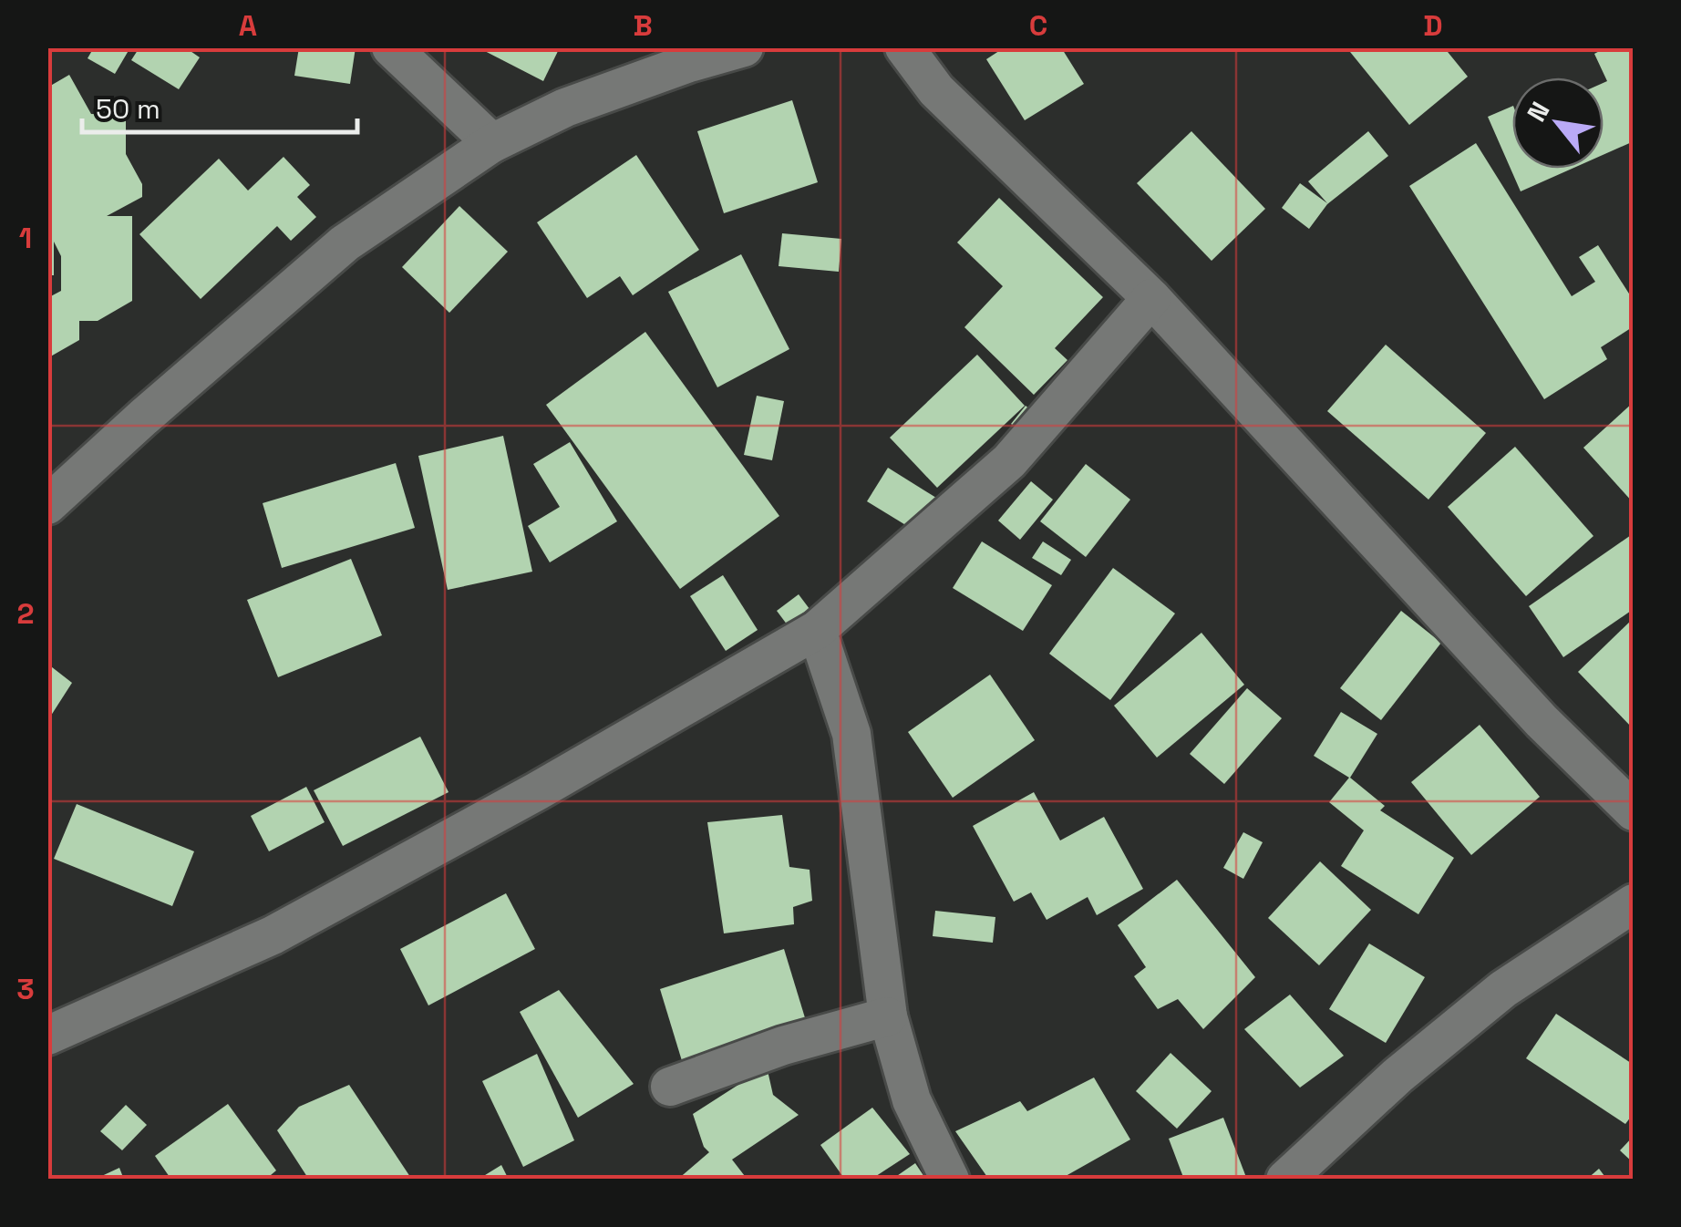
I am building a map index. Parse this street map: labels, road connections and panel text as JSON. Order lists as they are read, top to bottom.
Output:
{
  "scale_bar": "50 m",
  "north": "top left",
  "grid": {
    "columns": [
      "A",
      "B",
      "C",
      "D"
    ],
    "rows": ["1", "2", "3"]
  }
}
